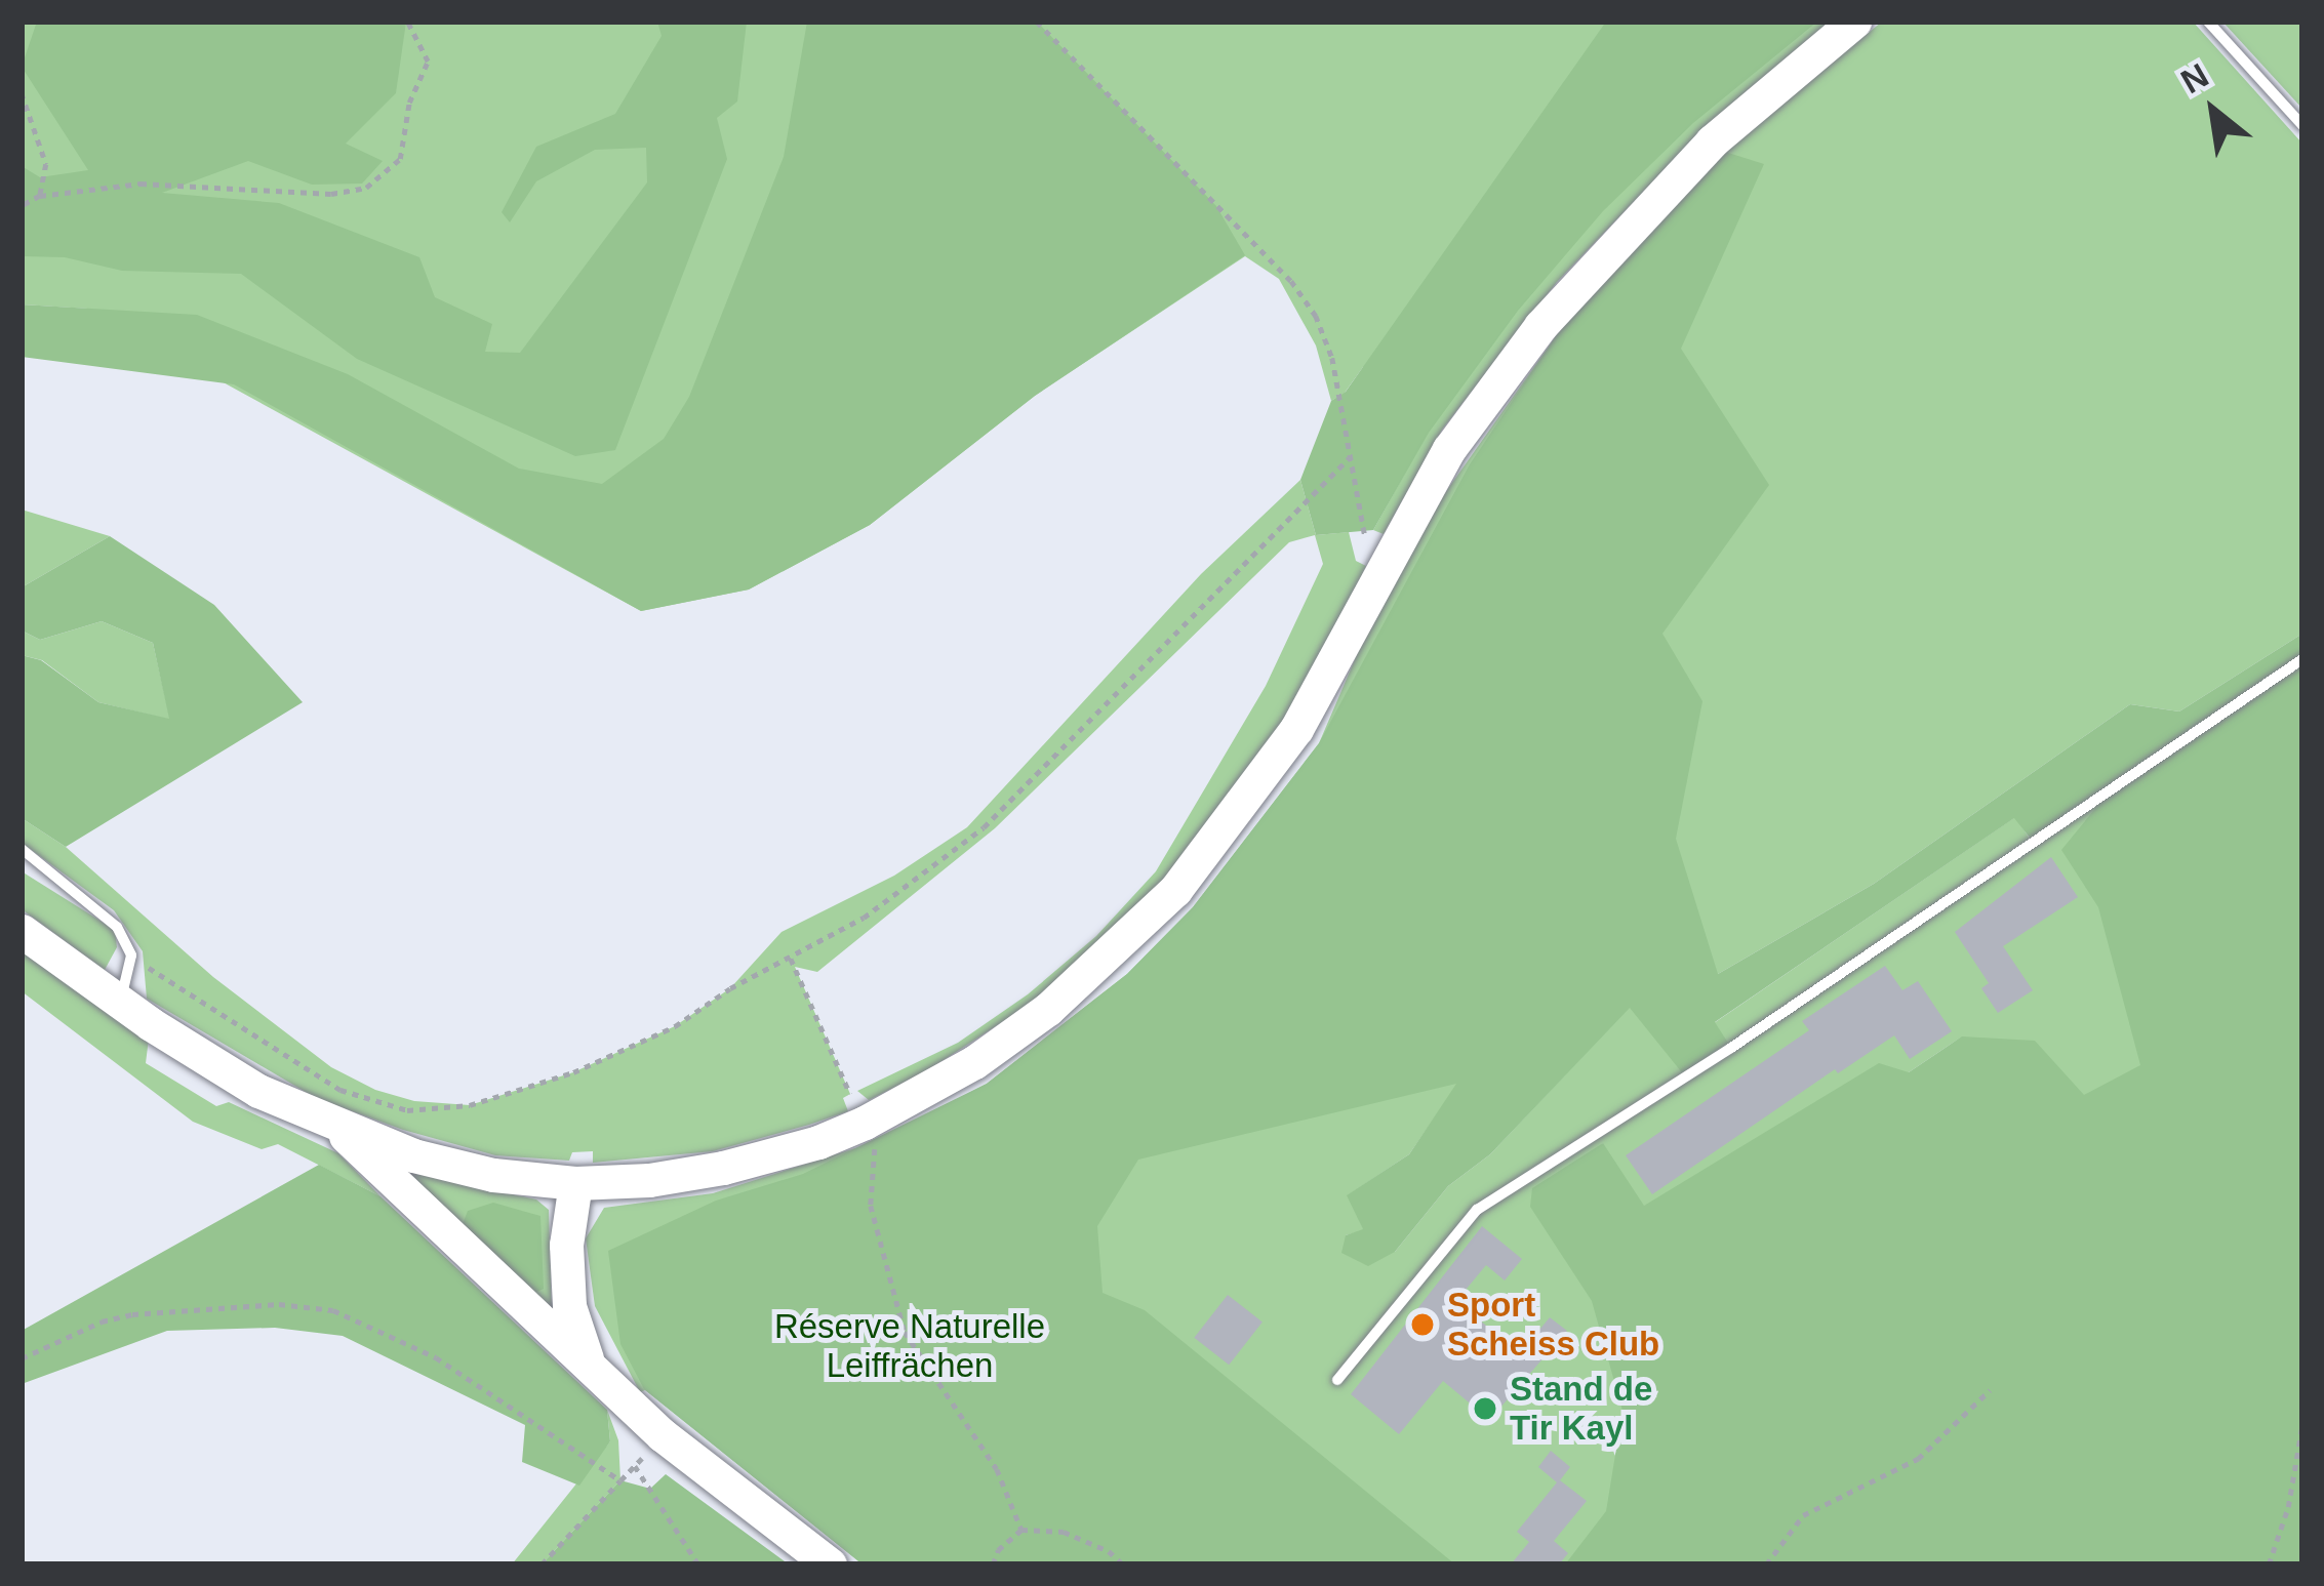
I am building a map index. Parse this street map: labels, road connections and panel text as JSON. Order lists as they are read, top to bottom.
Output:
{
  "parks": ["Réserve Naturelle Leiffrächen"],
  "places": ["Sport Scheiss Club", "Stand de Tir Kayl"],
  "north": "top left"
}
